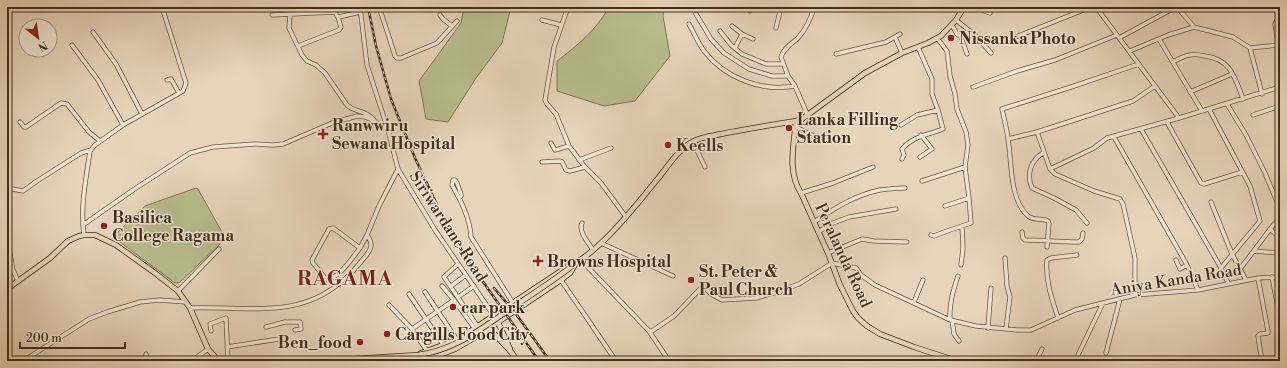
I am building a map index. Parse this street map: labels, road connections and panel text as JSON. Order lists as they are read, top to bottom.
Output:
{
  "streets": {
    "main road": ["Peralanda Road"],
    "street": ["Siriwardane Road", "Aniya Kanda Road"]
  },
  "crossings": [
    ["Peralanda Road", "Aniya Kanda Road"]
  ],
  "districts": ["RAGAMA"],
  "places": {
    "other": [
      "Nissanka Photo",
      "Lanka Filling Station",
      "Keells",
      "Basilica College Ragama",
      "St. Peter & Paul Church",
      "car park",
      "Cargills Food City",
      "Ben_food"
    ],
    "health": ["Ranwwiru Sewana Hospital", "Browns Hospital"]
  },
  "scale_bar": "200 m",
  "north": "bottom right"
}
